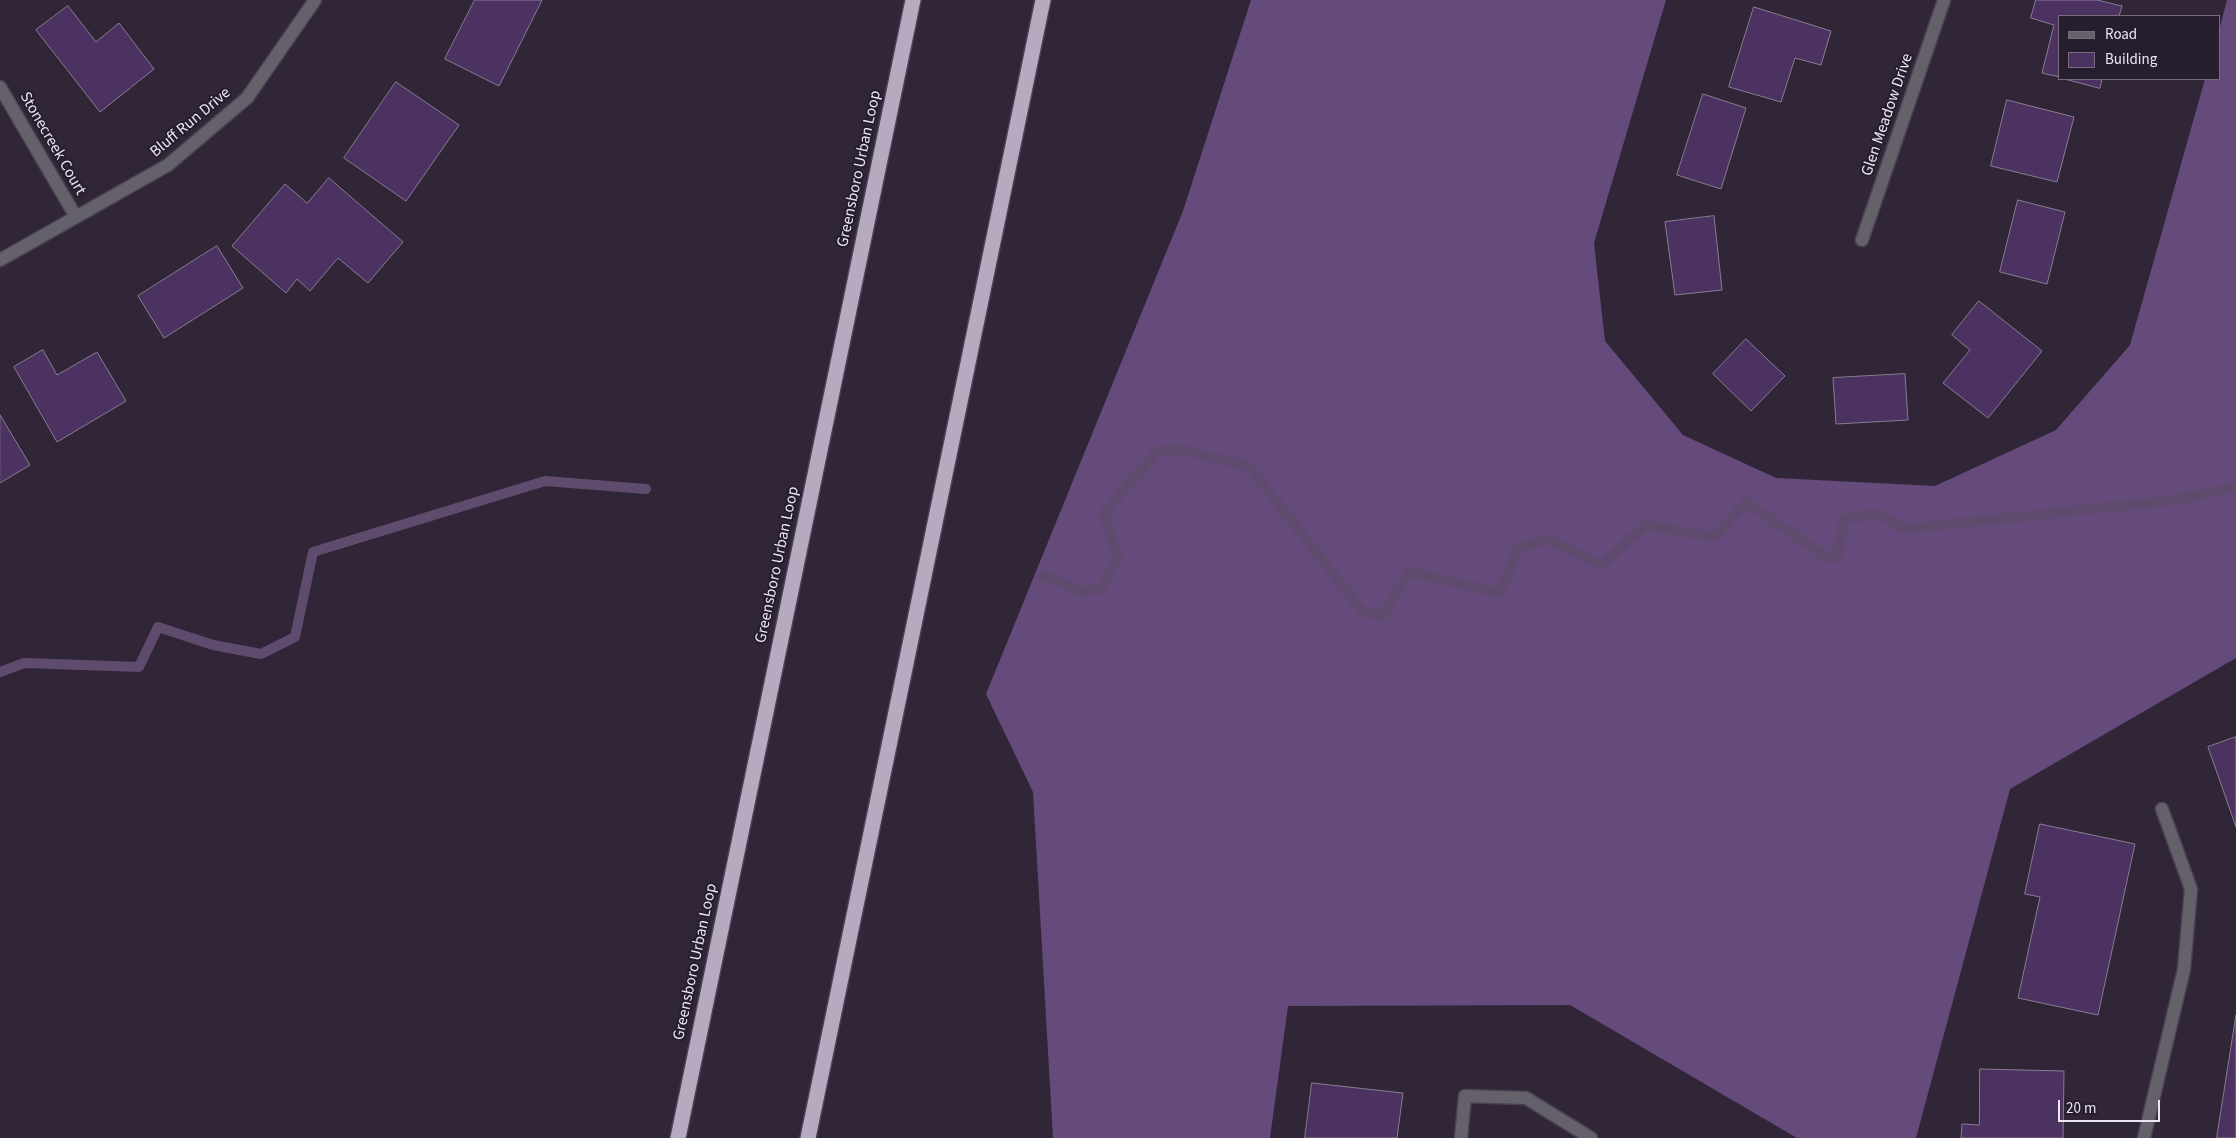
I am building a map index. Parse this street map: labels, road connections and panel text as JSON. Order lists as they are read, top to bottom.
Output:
{
  "streets": {
    "highway": ["Greensboro Urban Loop"],
    "street": ["Glen Meadow Drive", "Bluff Run Drive", "Stonecreek Court"]
  },
  "crossings": [
    ["Bluff Run Drive", "Stonecreek Court"]
  ],
  "legend": ["Road", "Building"],
  "scale_bar": "20 m"
}
